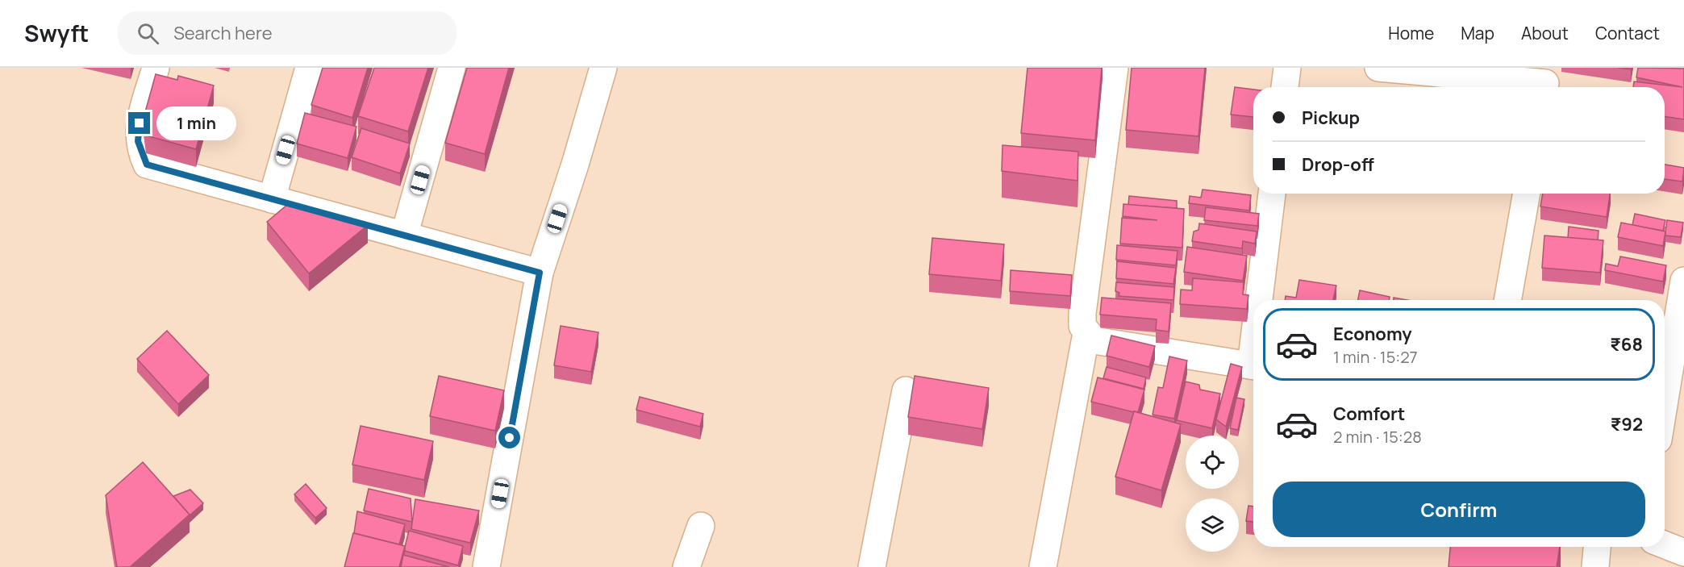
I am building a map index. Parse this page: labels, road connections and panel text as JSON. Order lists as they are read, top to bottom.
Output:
{
  "page": {
    "header": "Swyft",
    "search": "Search here",
    "nav": [
      "Home",
      "Map",
      "About",
      "Contact"
    ],
    "banner": ["Pickup", "Drop-off"],
    "bubble": "1 min",
    "list": [
      {
        "name": "Economy",
        "note": "1 min · 15:27",
        "value": "₹68"
      },
      {
        "name": "Comfort",
        "note": "2 min · 15:28",
        "value": "₹92"
      }
    ],
    "buttons": "Confirm"
  }
}
